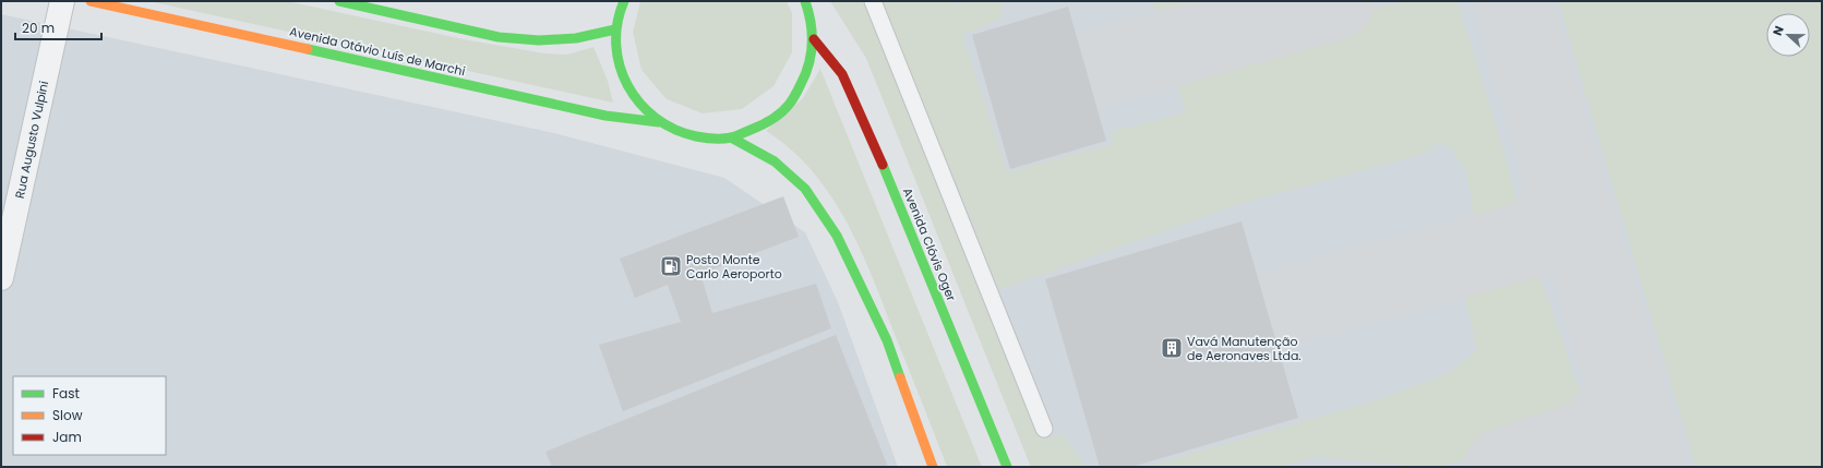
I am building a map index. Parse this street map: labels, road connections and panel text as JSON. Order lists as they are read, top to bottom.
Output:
{
  "streets": {
    "main road": ["Avenida Otávio Luís de Marchi", "Avenida Clóvis Oger"],
    "street": ["Rua Augusto Vulpini"]
  },
  "places": {
    "fuel station": ["Posto Monte Carlo Aeroporto"],
    "building": ["Vavá Manutenção de Aeronaves Ltda."]
  },
  "legend": ["Fast", "Slow", "Jam"],
  "scale_bar": "20 m",
  "north": "left"
}
